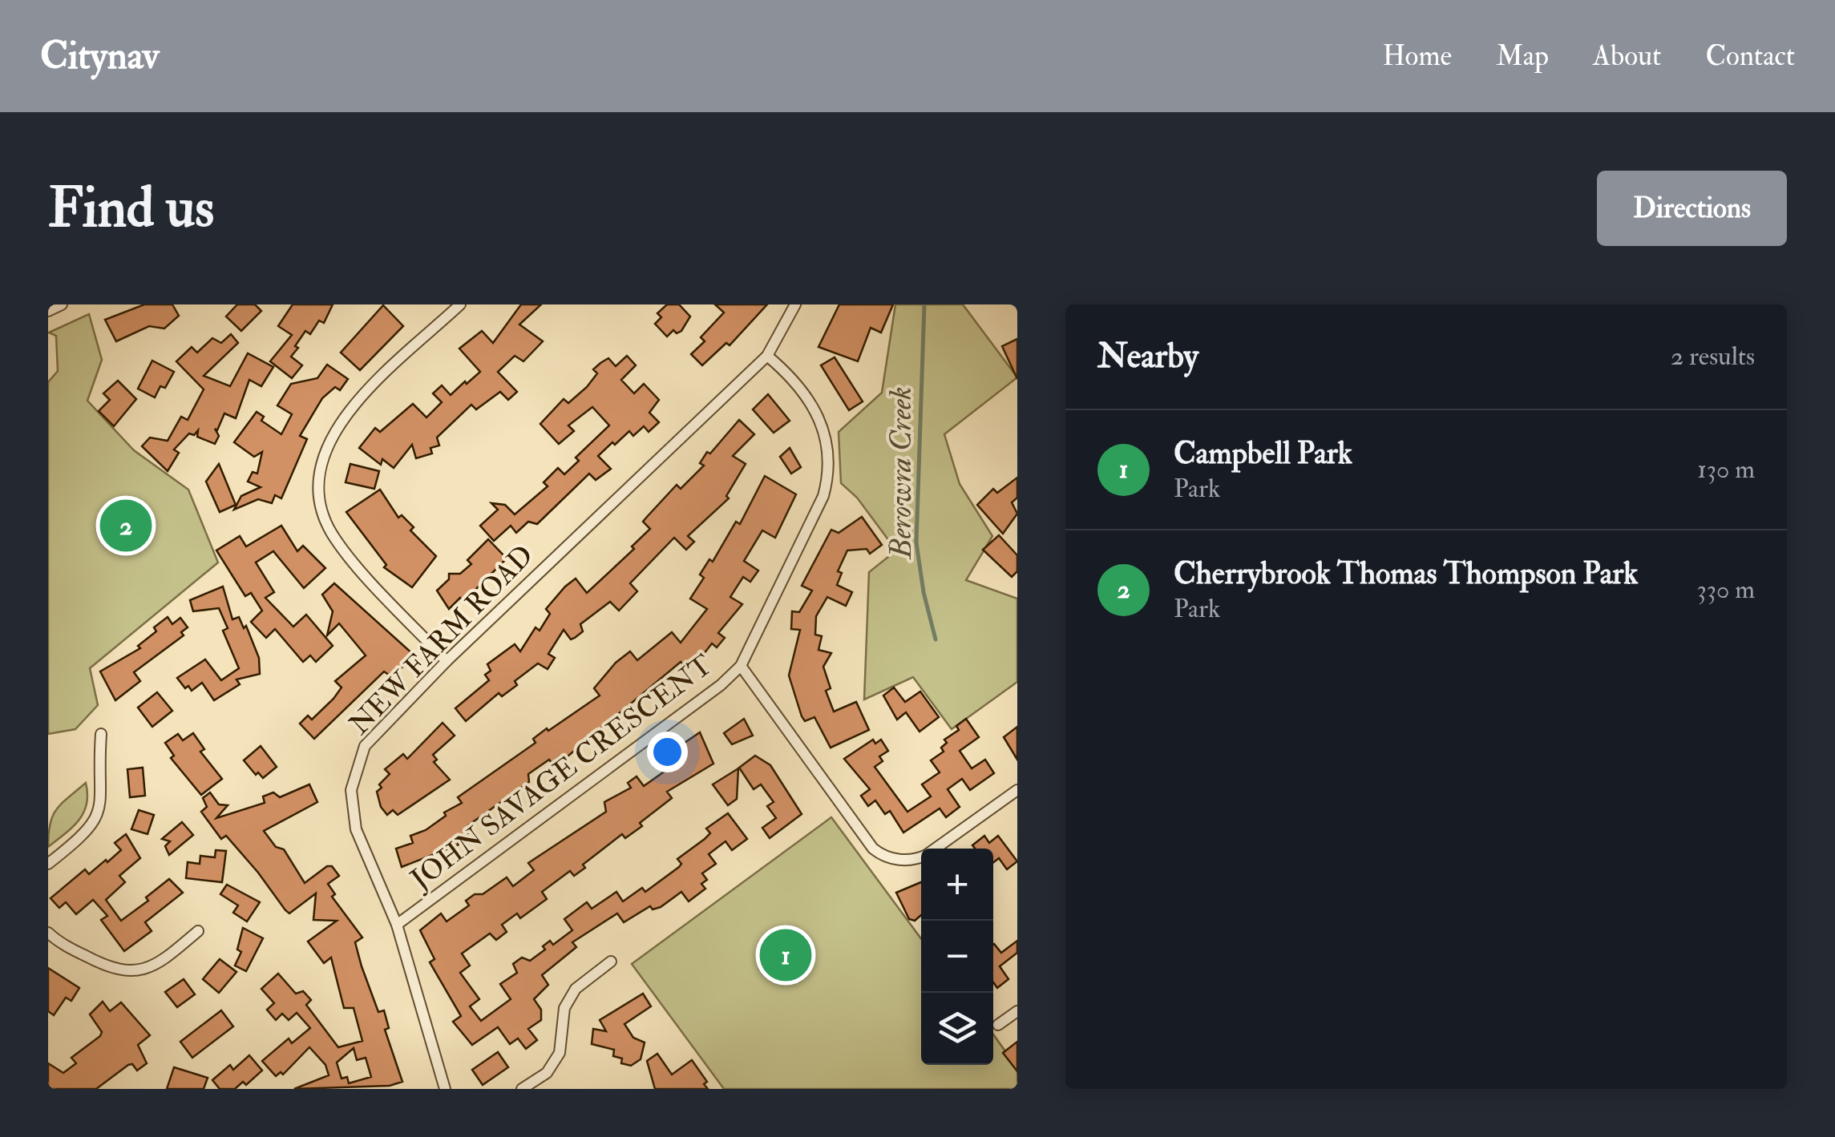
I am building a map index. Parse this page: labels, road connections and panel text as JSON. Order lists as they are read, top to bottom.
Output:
{
  "streets": {
    "street": ["NEW FARM ROAD", "JOHN SAVAGE CRESCENT"]
  },
  "crossings": [
    ["NEW FARM ROAD", "JOHN SAVAGE CRESCENT"]
  ],
  "water": ["Berowra Creek"],
  "page": {
    "header": "Citynav",
    "nav": [
      "Home",
      "Map",
      "About",
      "Contact"
    ],
    "buttons": "Directions",
    "title": "Find us",
    "heading": ["Nearby", "2 results"],
    "list": [
      {
        "mark": "1",
        "name": "Campbell Park",
        "note": "Park",
        "value": "130 m"
      },
      {
        "mark": "2",
        "name": "Cherrybrook Thomas Thompson Park",
        "note": "Park",
        "value": "330 m"
      }
    ],
    "pins": ["2", "1"],
    "map_buttons": ["+", "−"]
  }
}
